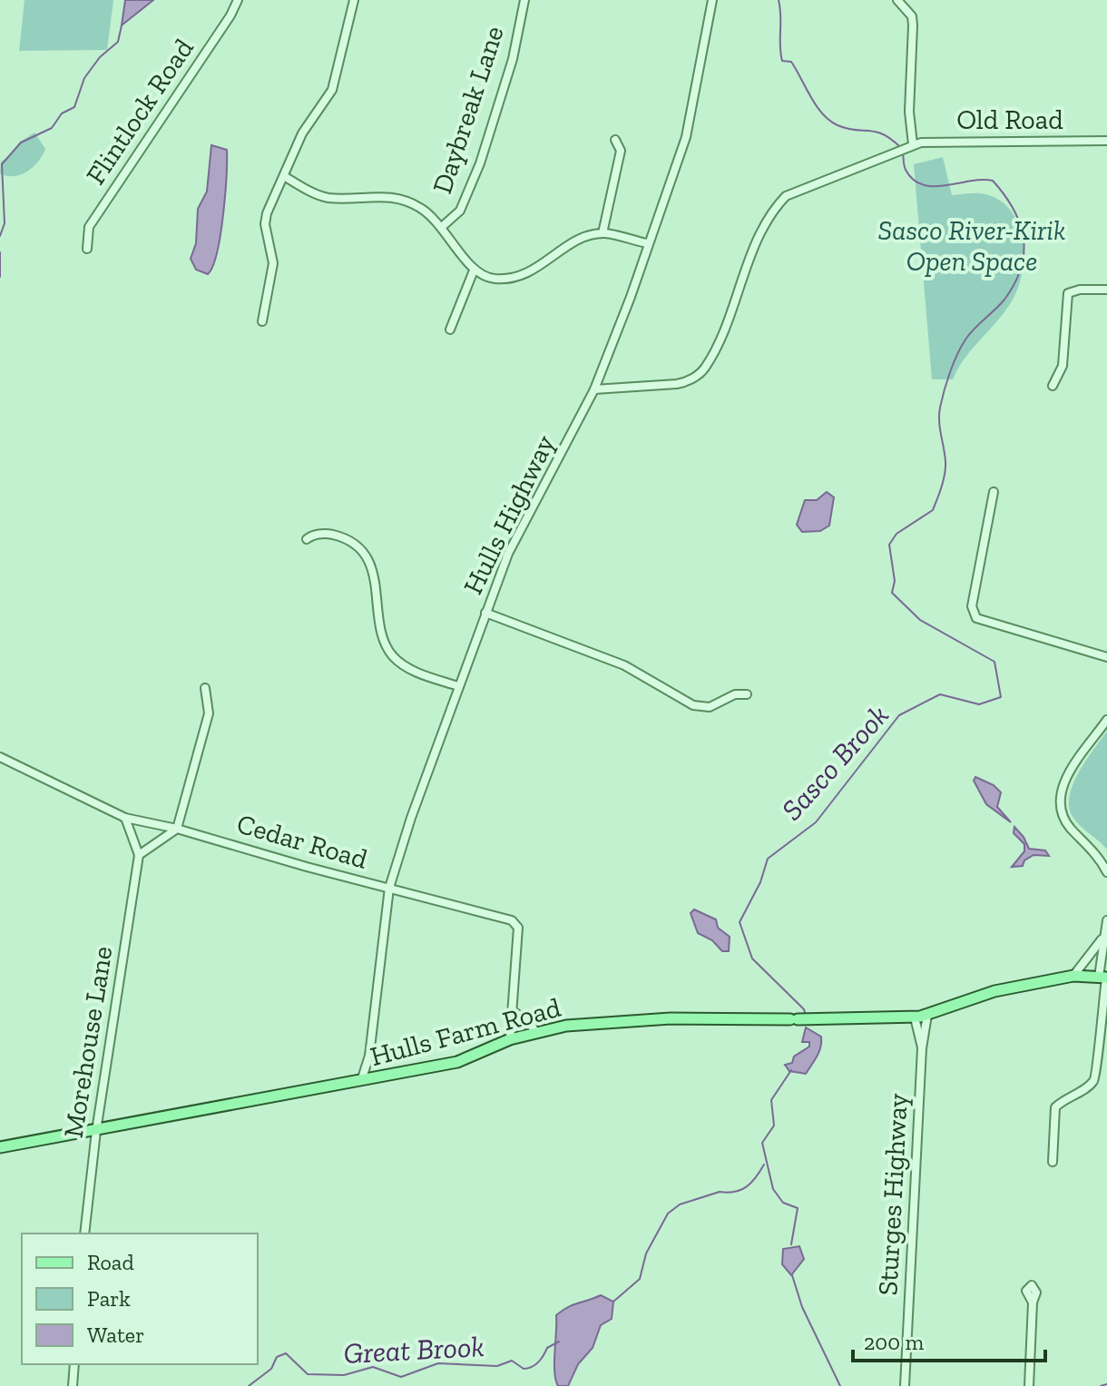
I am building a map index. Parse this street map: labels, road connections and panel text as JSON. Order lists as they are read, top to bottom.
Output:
{
  "streets": {
    "main road": ["Hulls Farm Road"],
    "street": [
      "Daybreak Lane",
      "Flintlock Road",
      "Old Road",
      "Hulls Highway",
      "Cedar Road",
      "Morehouse Lane",
      "Sturges Highway"
    ]
  },
  "crossings": [
    ["Old Road", "Hulls Highway"],
    ["Hulls Highway", "Cedar Road"],
    ["Hulls Highway", "Hulls Farm Road"],
    ["Cedar Road", "Hulls Farm Road"],
    ["Cedar Road", "Morehouse Lane"],
    ["Hulls Farm Road", "Morehouse Lane"],
    ["Hulls Farm Road", "Sturges Highway"]
  ],
  "water": ["Sasco Brook", "Great Brook"],
  "parks": ["Sasco River-Kirik Open Space"],
  "legend": ["Road", "Park", "Water"],
  "scale_bar": "200 m"
}
